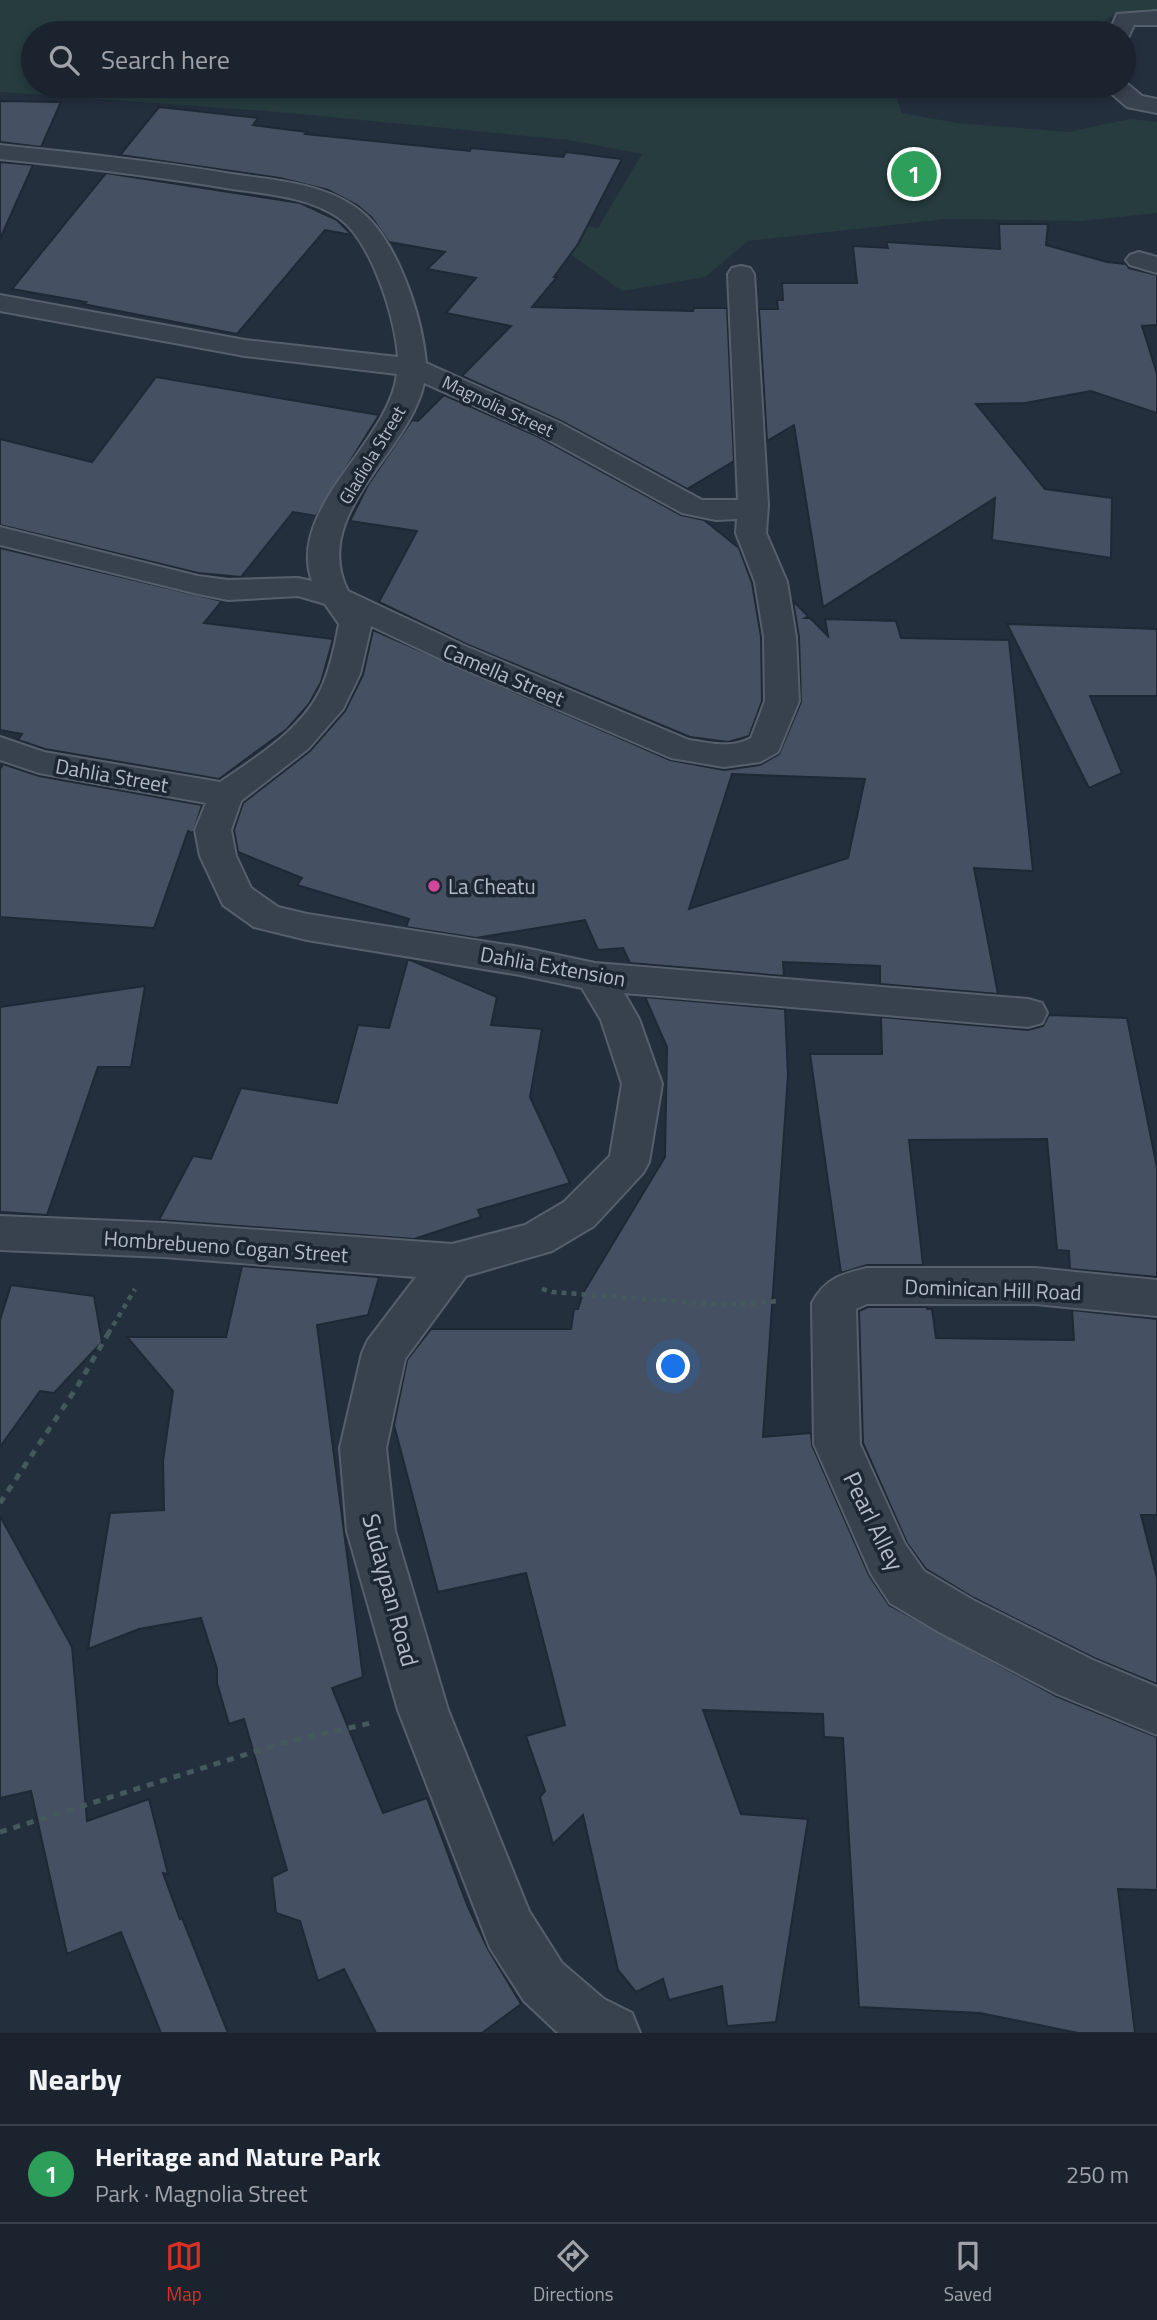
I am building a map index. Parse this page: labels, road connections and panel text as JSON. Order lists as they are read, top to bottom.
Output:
{
  "streets": {
    "street": [
      "Magnolia Street",
      "Gladiola Street",
      "Camella Street",
      "Dahlia Street",
      "Dahlia Extension",
      "Hombrebueno Cogan Street",
      "Dominican Hill Road",
      "Pearl Alley",
      "Sudaypan Road"
    ]
  },
  "crossings": [
    ["Magnolia Street", "Gladiola Street"],
    ["Magnolia Street", "Camella Street"],
    ["Gladiola Street", "Camella Street"],
    ["Gladiola Street", "Dahlia Street"],
    ["Gladiola Street", "Dahlia Extension"],
    ["Dahlia Street", "Dahlia Extension"],
    ["Hombrebueno Cogan Street", "Sudaypan Road"],
    ["Dominican Hill Road", "Pearl Alley"]
  ],
  "places": ["La Cheatu"],
  "page": {
    "search": "Search here",
    "pins": "1",
    "heading": "Nearby",
    "list": [
      {
        "mark": "1",
        "name": "Heritage and Nature Park",
        "note": "Park · Magnolia Street",
        "value": "250 m"
      }
    ],
    "nav": ["Map", "Directions", "Saved"]
  }
}
